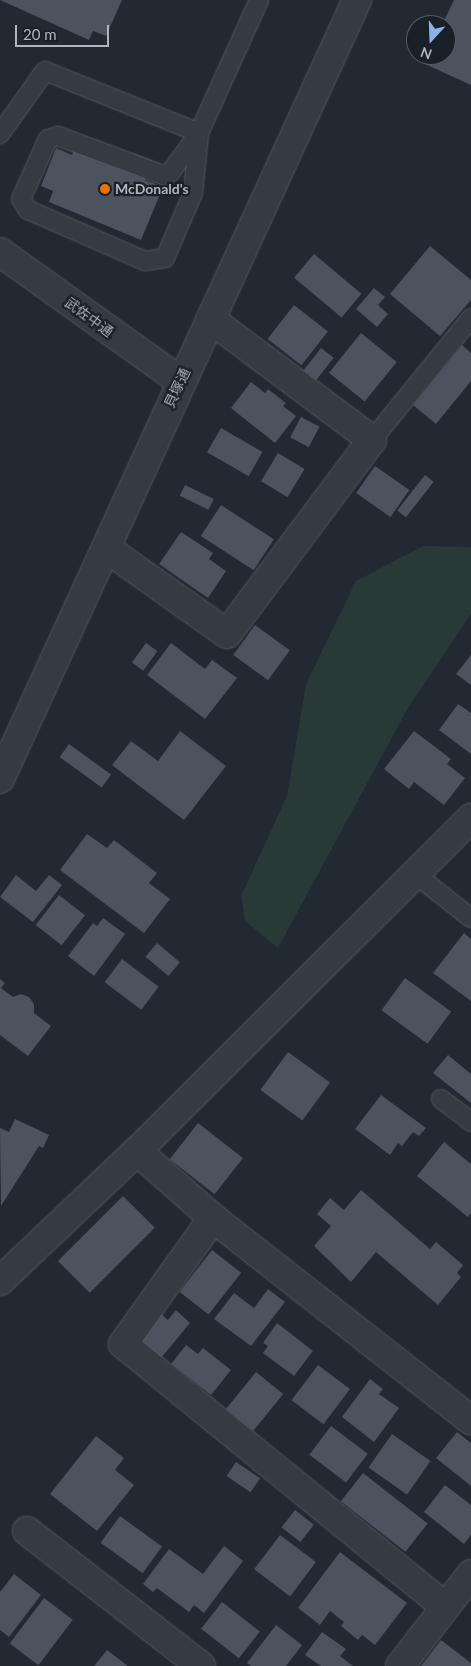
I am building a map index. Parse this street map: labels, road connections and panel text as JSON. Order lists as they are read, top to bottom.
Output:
{
  "streets": {
    "street": ["武佐中通", "貝塚通"]
  },
  "crossings": [
    ["武佐中通", "貝塚通"]
  ],
  "places": ["McDonald's"],
  "scale_bar": "20 m",
  "north": "bottom"
}
